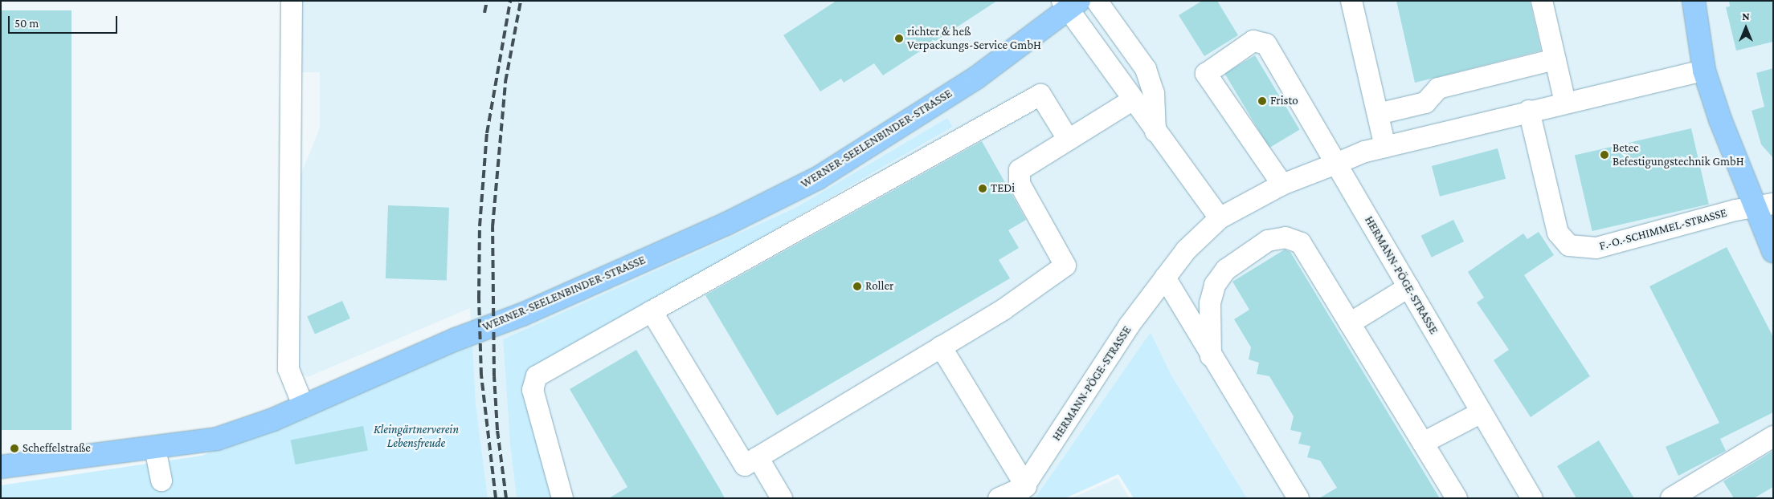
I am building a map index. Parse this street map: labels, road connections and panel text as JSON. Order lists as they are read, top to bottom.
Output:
{
  "streets": {
    "main road": ["WERNER-SEELENBINDER-STRASSE"],
    "street": ["F.-O.-SCHIMMEL-STRASSE", "HERMANN-PÖGE-STRASSE"]
  },
  "parks": ["Kleingärtnerverein Lebensfreude"],
  "places": [
    "richter & heß Verpackungs-Service GmbH",
    "Fristo",
    "Betec Befestigungstechnik GmbH",
    "TEDi",
    "Roller",
    "Scheffelstraße"
  ],
  "scale_bar": "50 m",
  "north": "top"
}
